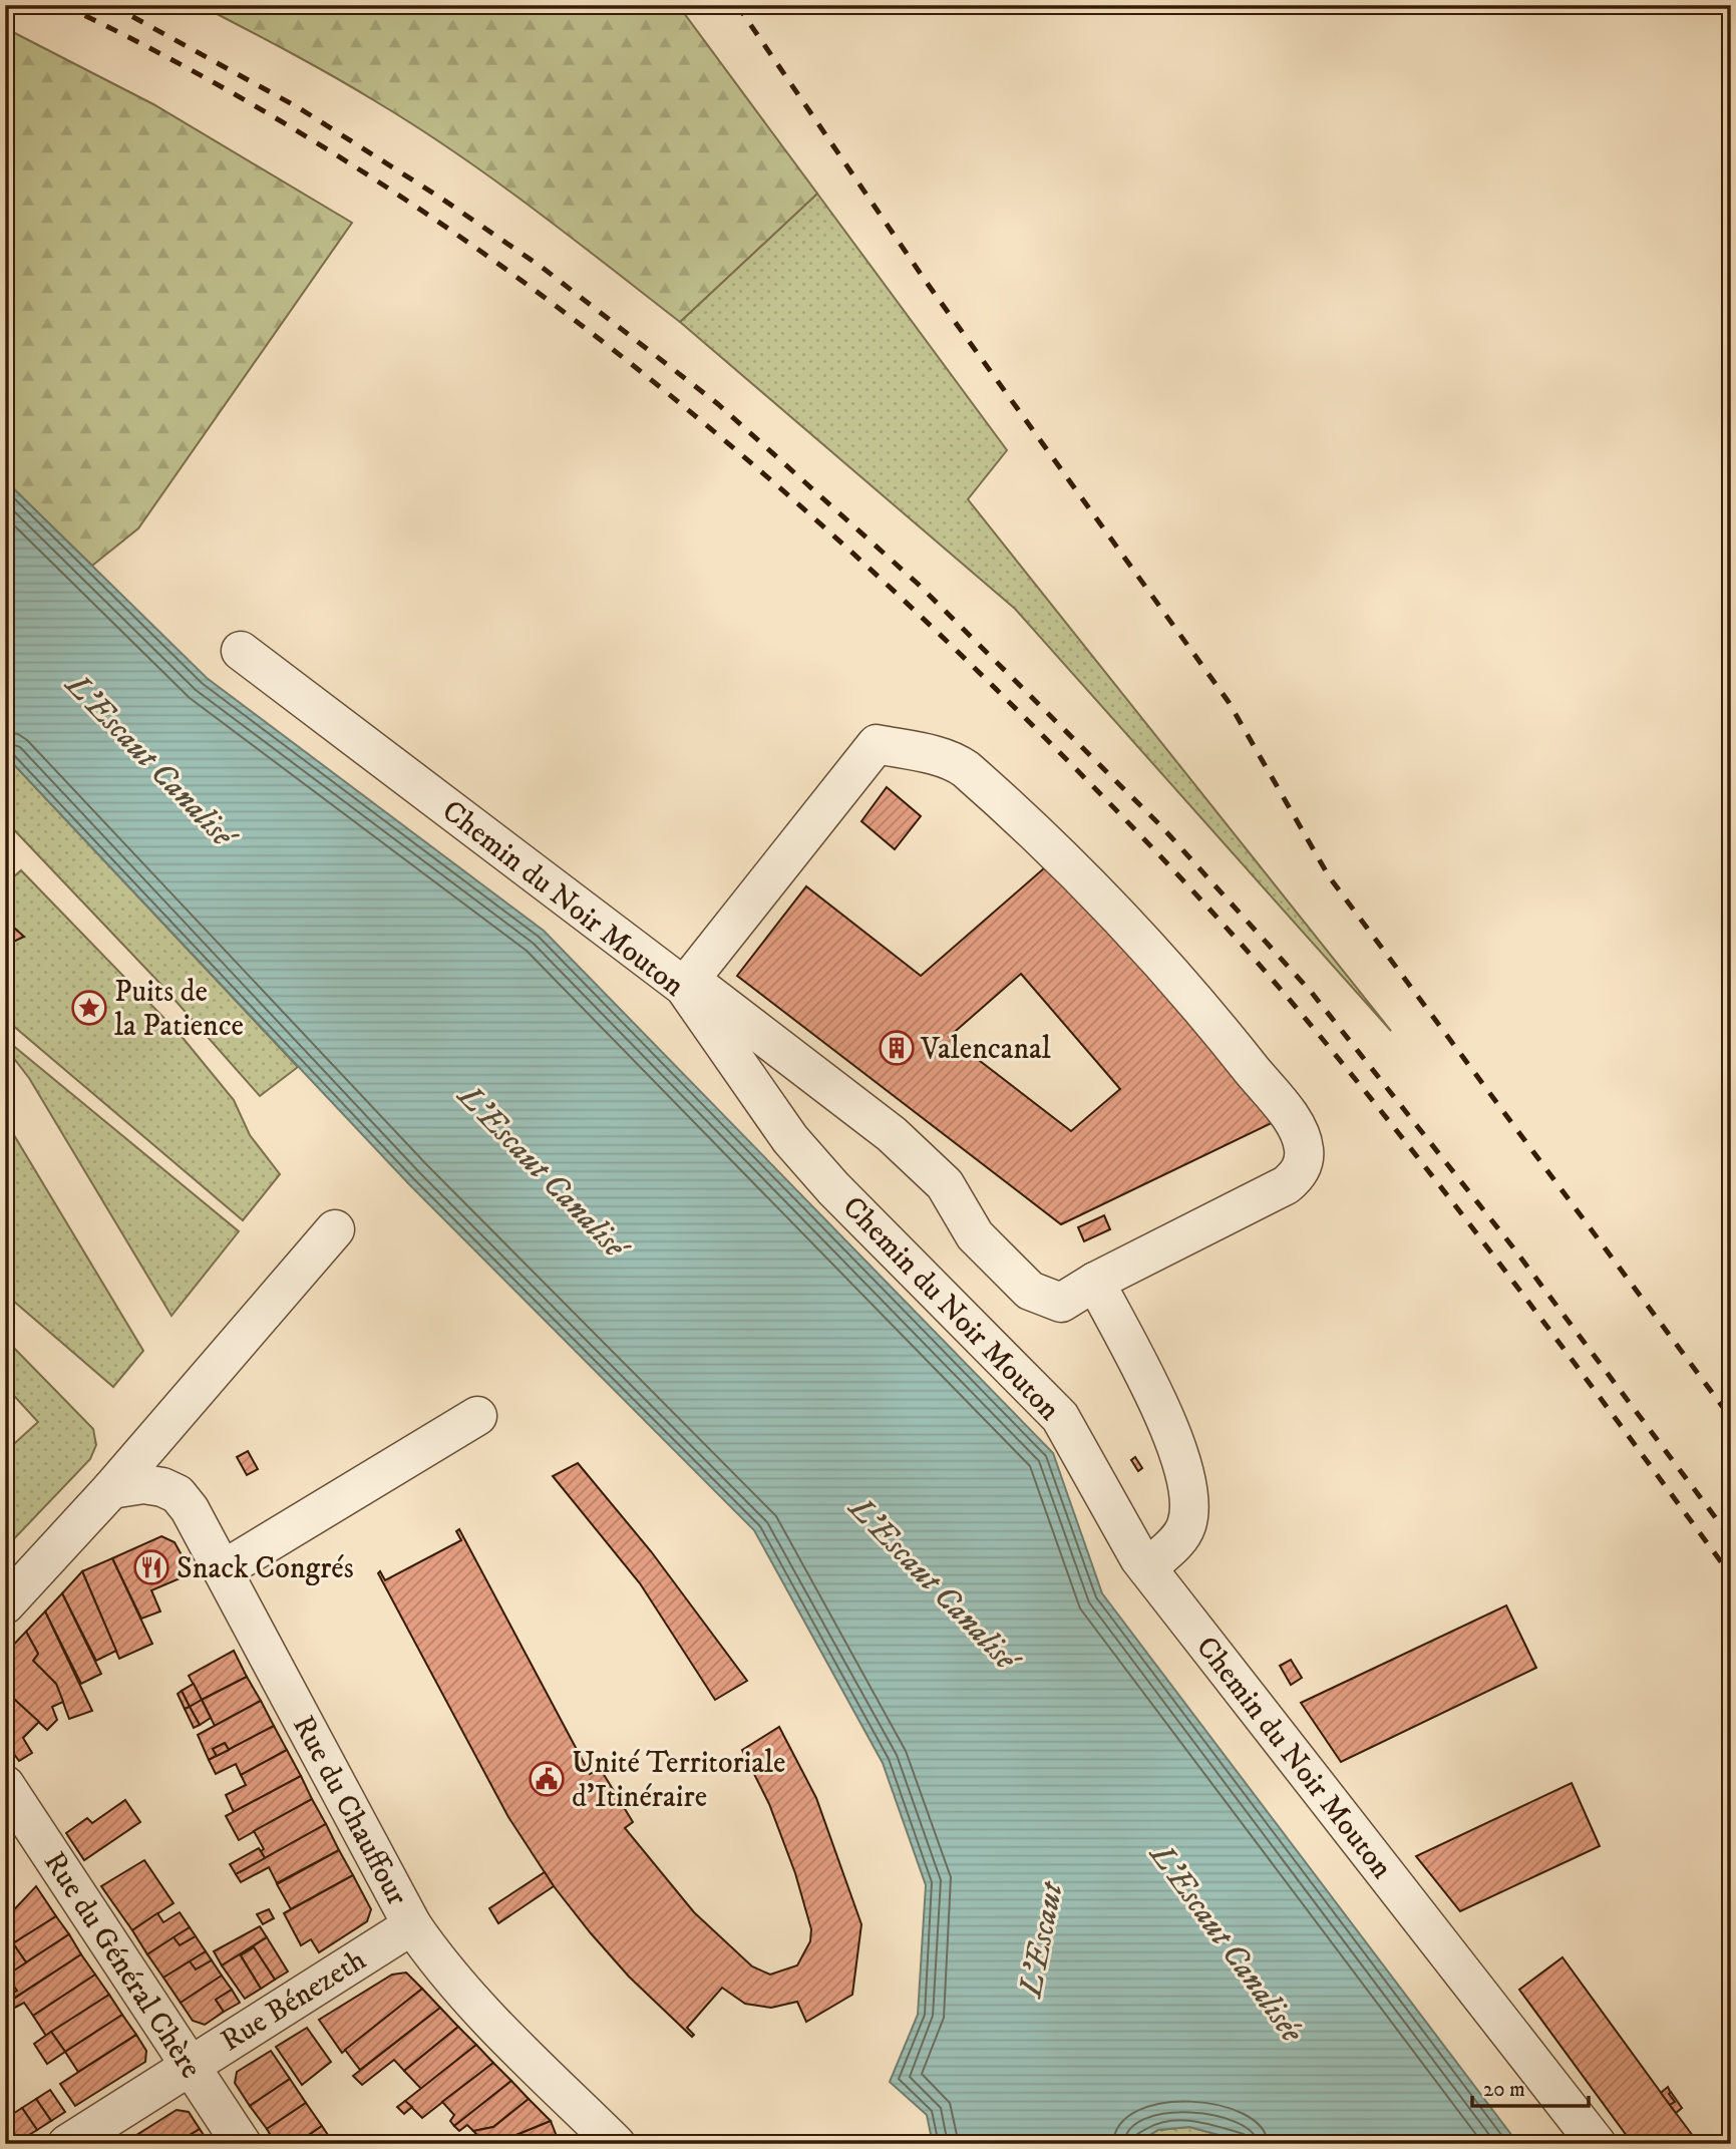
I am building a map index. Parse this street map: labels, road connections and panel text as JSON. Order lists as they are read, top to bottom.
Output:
{
  "streets": {
    "street": [
      "Chemin du Noir Mouton",
      "Rue du Chauffour",
      "Rue du Général Chère",
      "Rue Bénezeth"
    ]
  },
  "crossings": [
    ["Rue du Chauffour", "Rue Bénezeth"],
    ["Rue du Général Chère", "Rue Bénezeth"]
  ],
  "water": ["L'Escaut Canalisé", "L'Escaut", "L'Escaut Canalisée"],
  "places": {
    "place": ["Puits de la Patience"],
    "building": ["Valencanal"],
    "restaurant": ["Snack Congrés"],
    "public building": ["Unité Territoriale d'Itinéraire"]
  },
  "scale_bar": "20 m"
}
